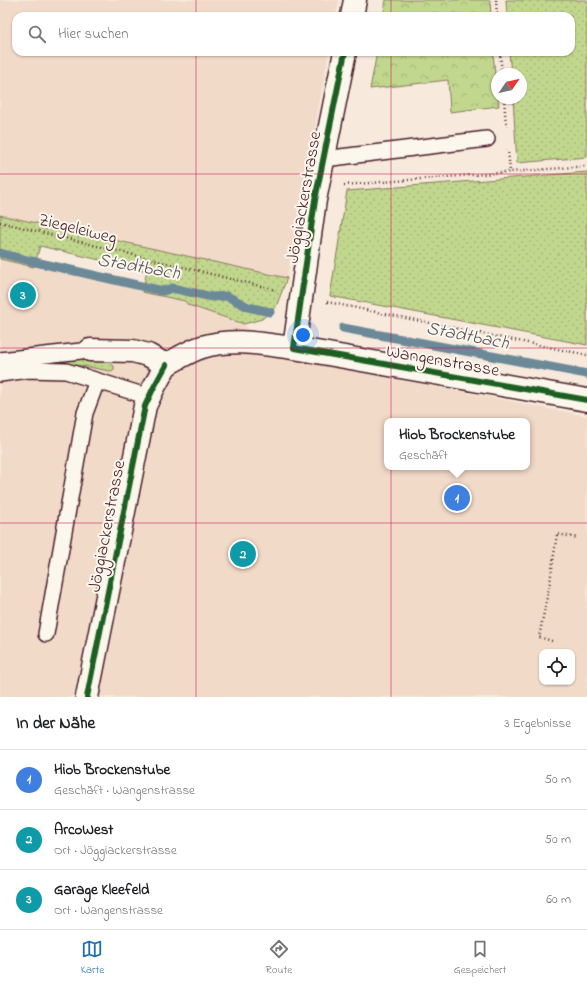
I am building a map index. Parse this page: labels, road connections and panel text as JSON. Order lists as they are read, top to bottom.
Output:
{
  "streets": {
    "street": ["Jöggiackerstrasse", "Wangenstrasse"],
    "path": ["Ziegeleiweg"]
  },
  "crossings": [
    ["Jöggiackerstrasse", "Wangenstrasse"]
  ],
  "water": ["Stadtbach"],
  "north": "top right",
  "page": {
    "search": "Hier suchen",
    "pins": ["3", "1", "2"],
    "popup": ["Hiob Brockenstube", "Geschäft"],
    "heading": ["In der Nähe", "3 Ergebnisse"],
    "list": [
      {
        "mark": "1",
        "name": "Hiob Brockenstube",
        "note": "Geschäft · Wangenstrasse",
        "value": "50 m"
      },
      {
        "mark": "2",
        "name": "ArcoWest",
        "note": "Ort · Jöggiackerstrasse",
        "value": "50 m"
      },
      {
        "mark": "3",
        "name": "Garage Kleefeld",
        "note": "Ort · Wangenstrasse",
        "value": "60 m"
      }
    ],
    "nav": ["Karte", "Route", "Gespeichert"]
  }
}
